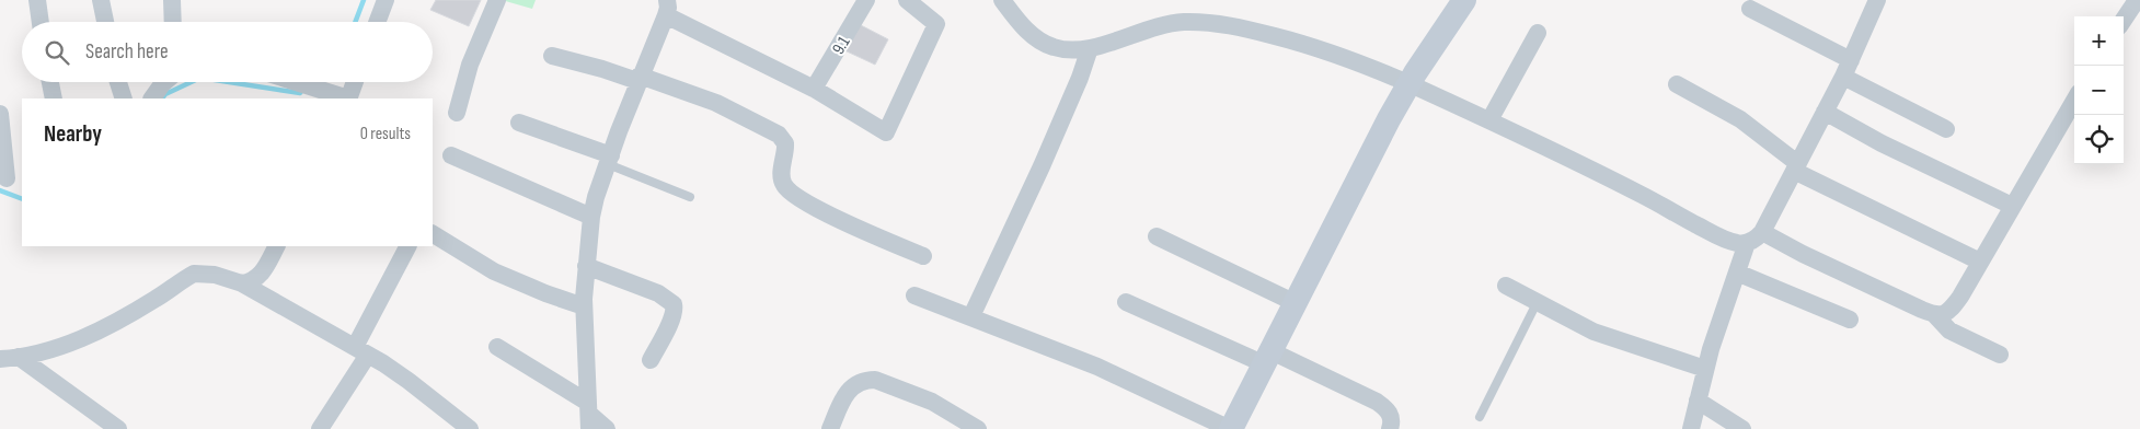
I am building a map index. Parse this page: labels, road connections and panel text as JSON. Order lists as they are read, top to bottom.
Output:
{
  "streets": {
    "street": ["9.1"]
  },
  "page": {
    "map_buttons": ["+", "−"],
    "search": "Search here",
    "heading": ["Nearby", "0 results"]
  }
}
